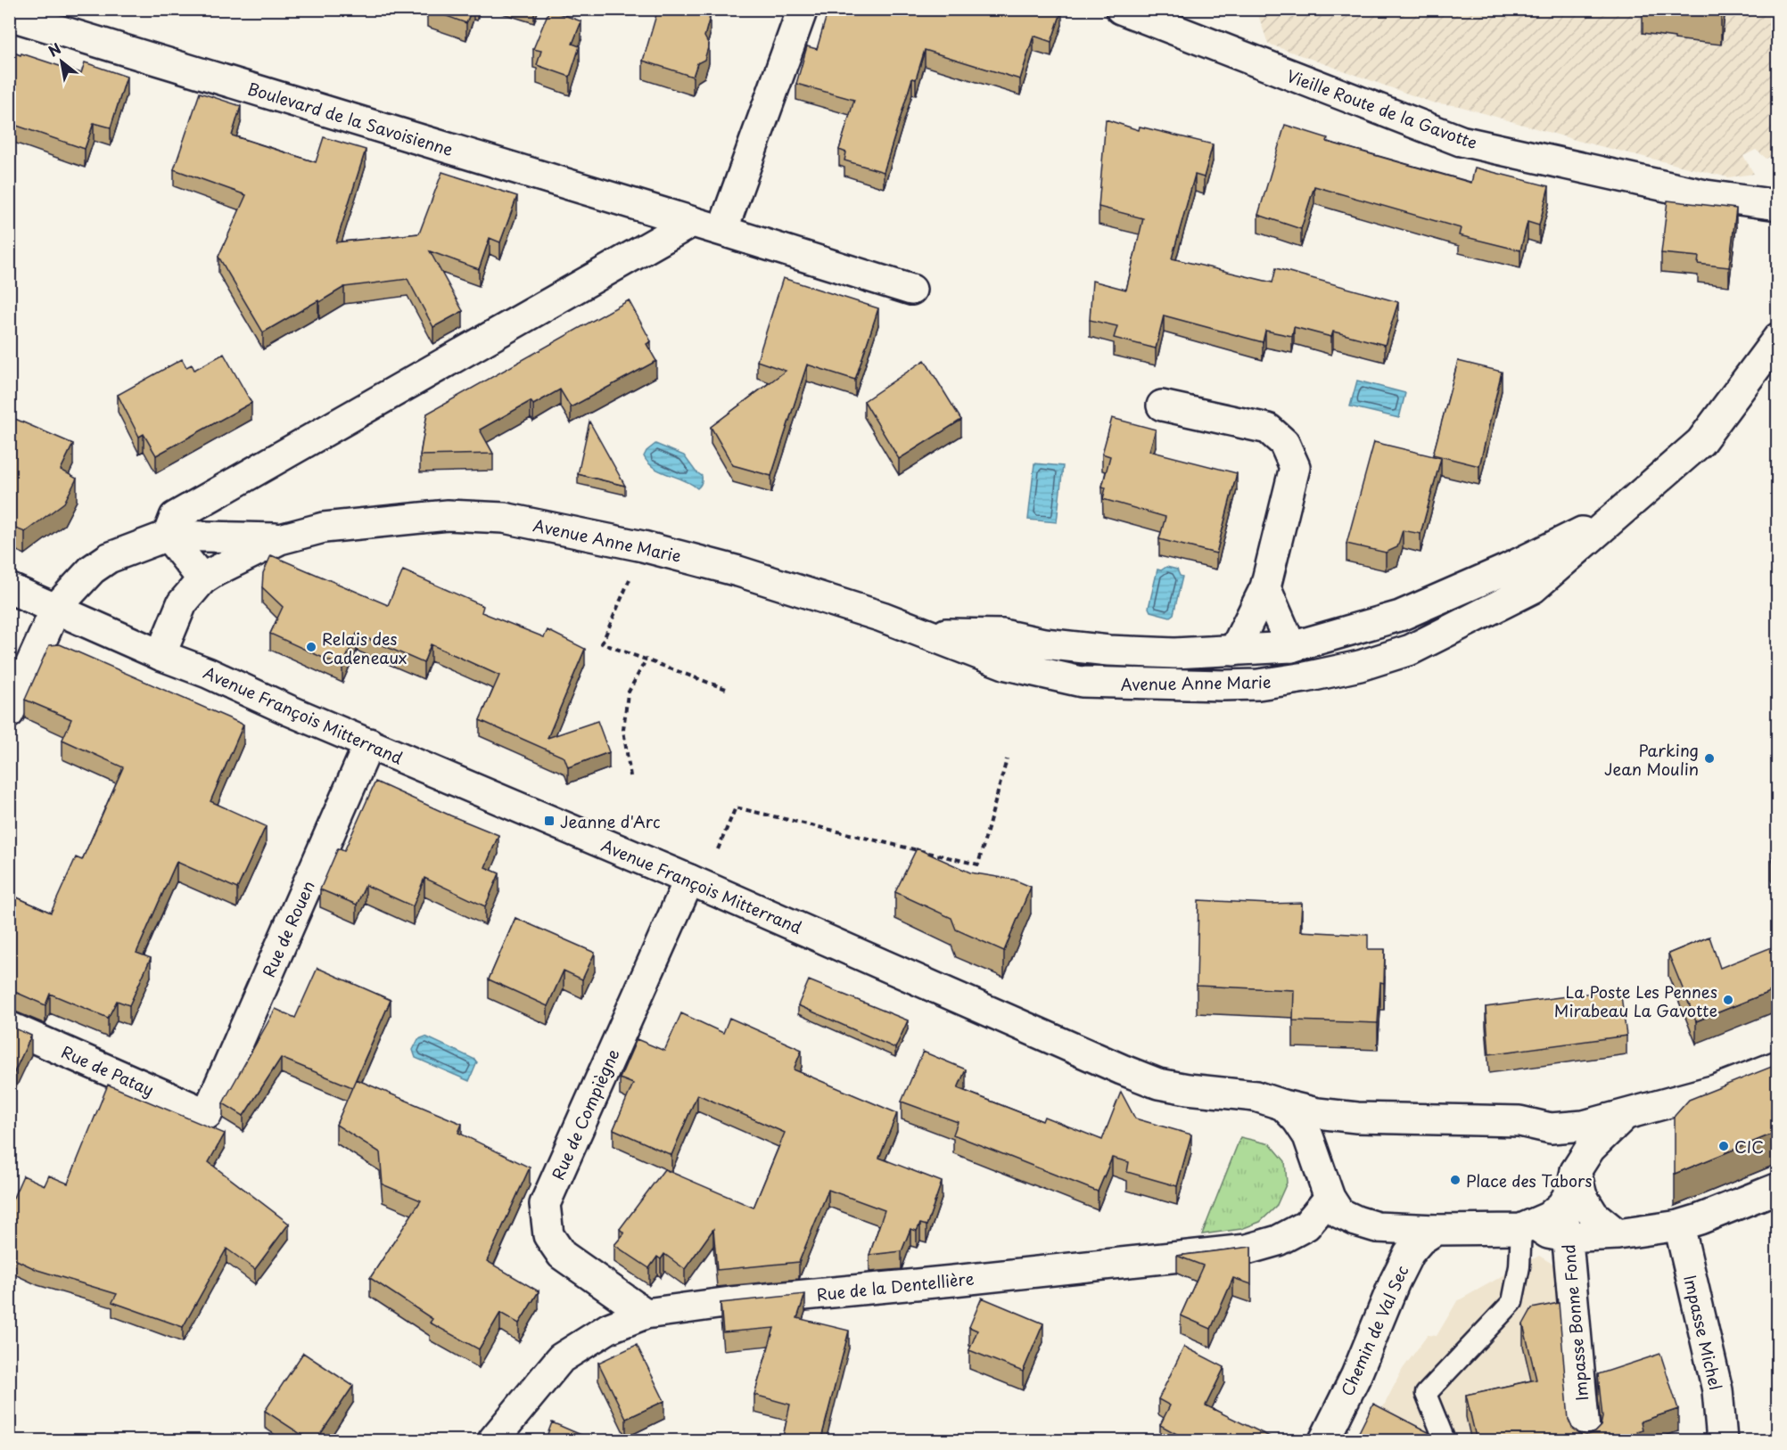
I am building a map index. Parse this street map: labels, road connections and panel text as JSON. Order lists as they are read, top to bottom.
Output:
{
  "streets": {
    "street": [
      "Vieille Route de la Gavotte",
      "Boulevard de la Savoisienne",
      "Avenue Anne Marie",
      "Avenue François Mitterrand",
      "Rue de Rouen",
      "Rue de Patay",
      "Rue de Compiègne",
      "Rue de la Dentellière",
      "Impasse Bonne Fond",
      "Chemin de Val Sec",
      "Impasse Michel"
    ]
  },
  "crossings": [
    ["Avenue Anne Marie", "Avenue François Mitterrand"],
    ["Avenue François Mitterrand", "Rue de Rouen"],
    ["Avenue François Mitterrand", "Rue de Compiègne"],
    ["Avenue François Mitterrand", "Impasse Bonne Fond"],
    ["Rue de Rouen", "Rue de Patay"],
    ["Rue de Compiègne", "Rue de la Dentellière"]
  ],
  "places": {
    "other": [
      "Relais des Cadeneaux",
      "Parking Jean Moulin",
      "La Poste Les Pennes Mirabeau La Gavotte",
      "CIC",
      "Place des Tabors"
    ],
    "transit": ["Jeanne d'Arc"]
  },
  "north": "top left"
}
